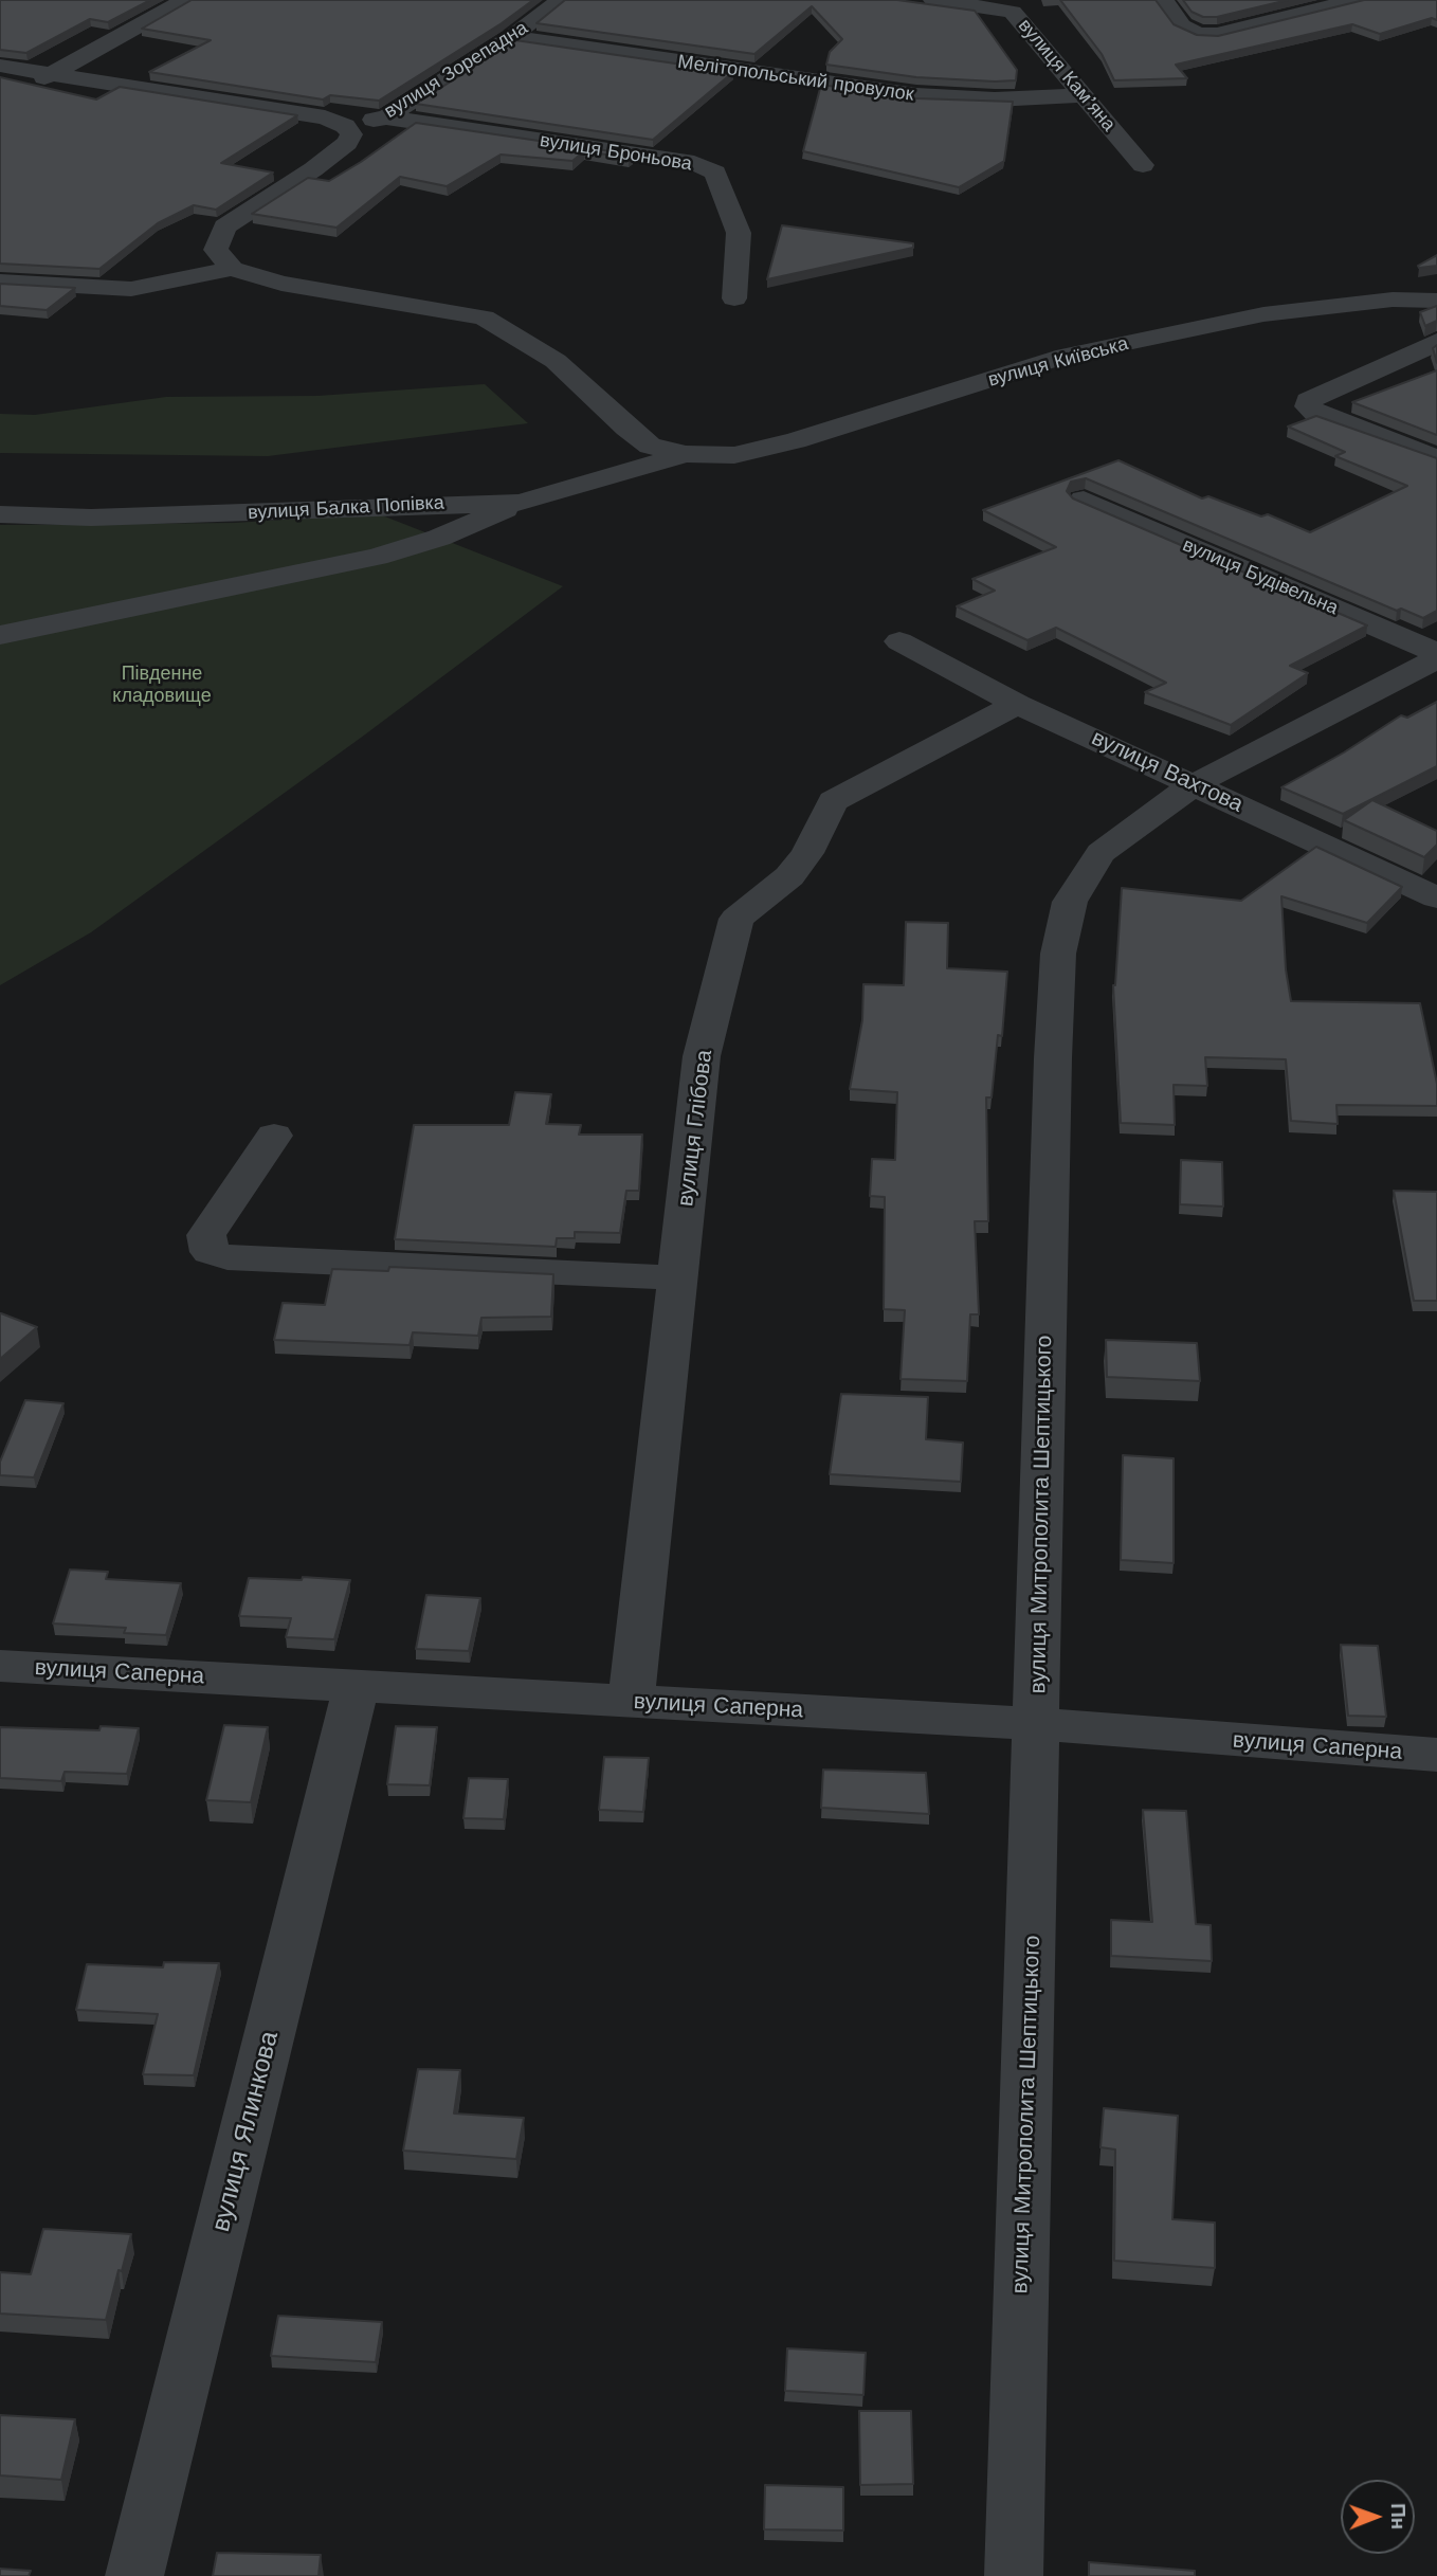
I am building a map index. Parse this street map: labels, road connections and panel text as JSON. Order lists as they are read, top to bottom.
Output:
{
  "streets": {
    "street": [
      "вулиця Зорепадна",
      "вулиця Кам’яна",
      "Мелітопольський провулок",
      "вулиця Броньова",
      "вулиця Київська",
      "вулиця Балка Попівка",
      "вулиця Будівельна",
      "вулиця Вахтова",
      "вулиця Глібова",
      "вулиця Митрополита Шептицького",
      "вулиця Саперна",
      "вулиця Ялинкова"
    ]
  },
  "crossings": [
    ["вулиця Зорепадна", "Мелітопольський провулок"],
    ["вулиця Зорепадна", "вулиця Броньова"],
    ["вулиця Кам’яна", "Мелітопольський провулок"],
    ["вулиця Київська", "вулиця Балка Попівка"],
    ["вулиця Будівельна", "вулиця Митрополита Шептицького"],
    ["вулиця Вахтова", "вулиця Глібова"],
    ["вулиця Вахтова", "вулиця Митрополита Шептицького"],
    ["вулиця Глібова", "вулиця Саперна"],
    ["вулиця Митрополита Шептицького", "вулиця Саперна"],
    ["вулиця Саперна", "вулиця Ялинкова"]
  ],
  "parks": ["Південне кладовище"],
  "north": "right"
}
